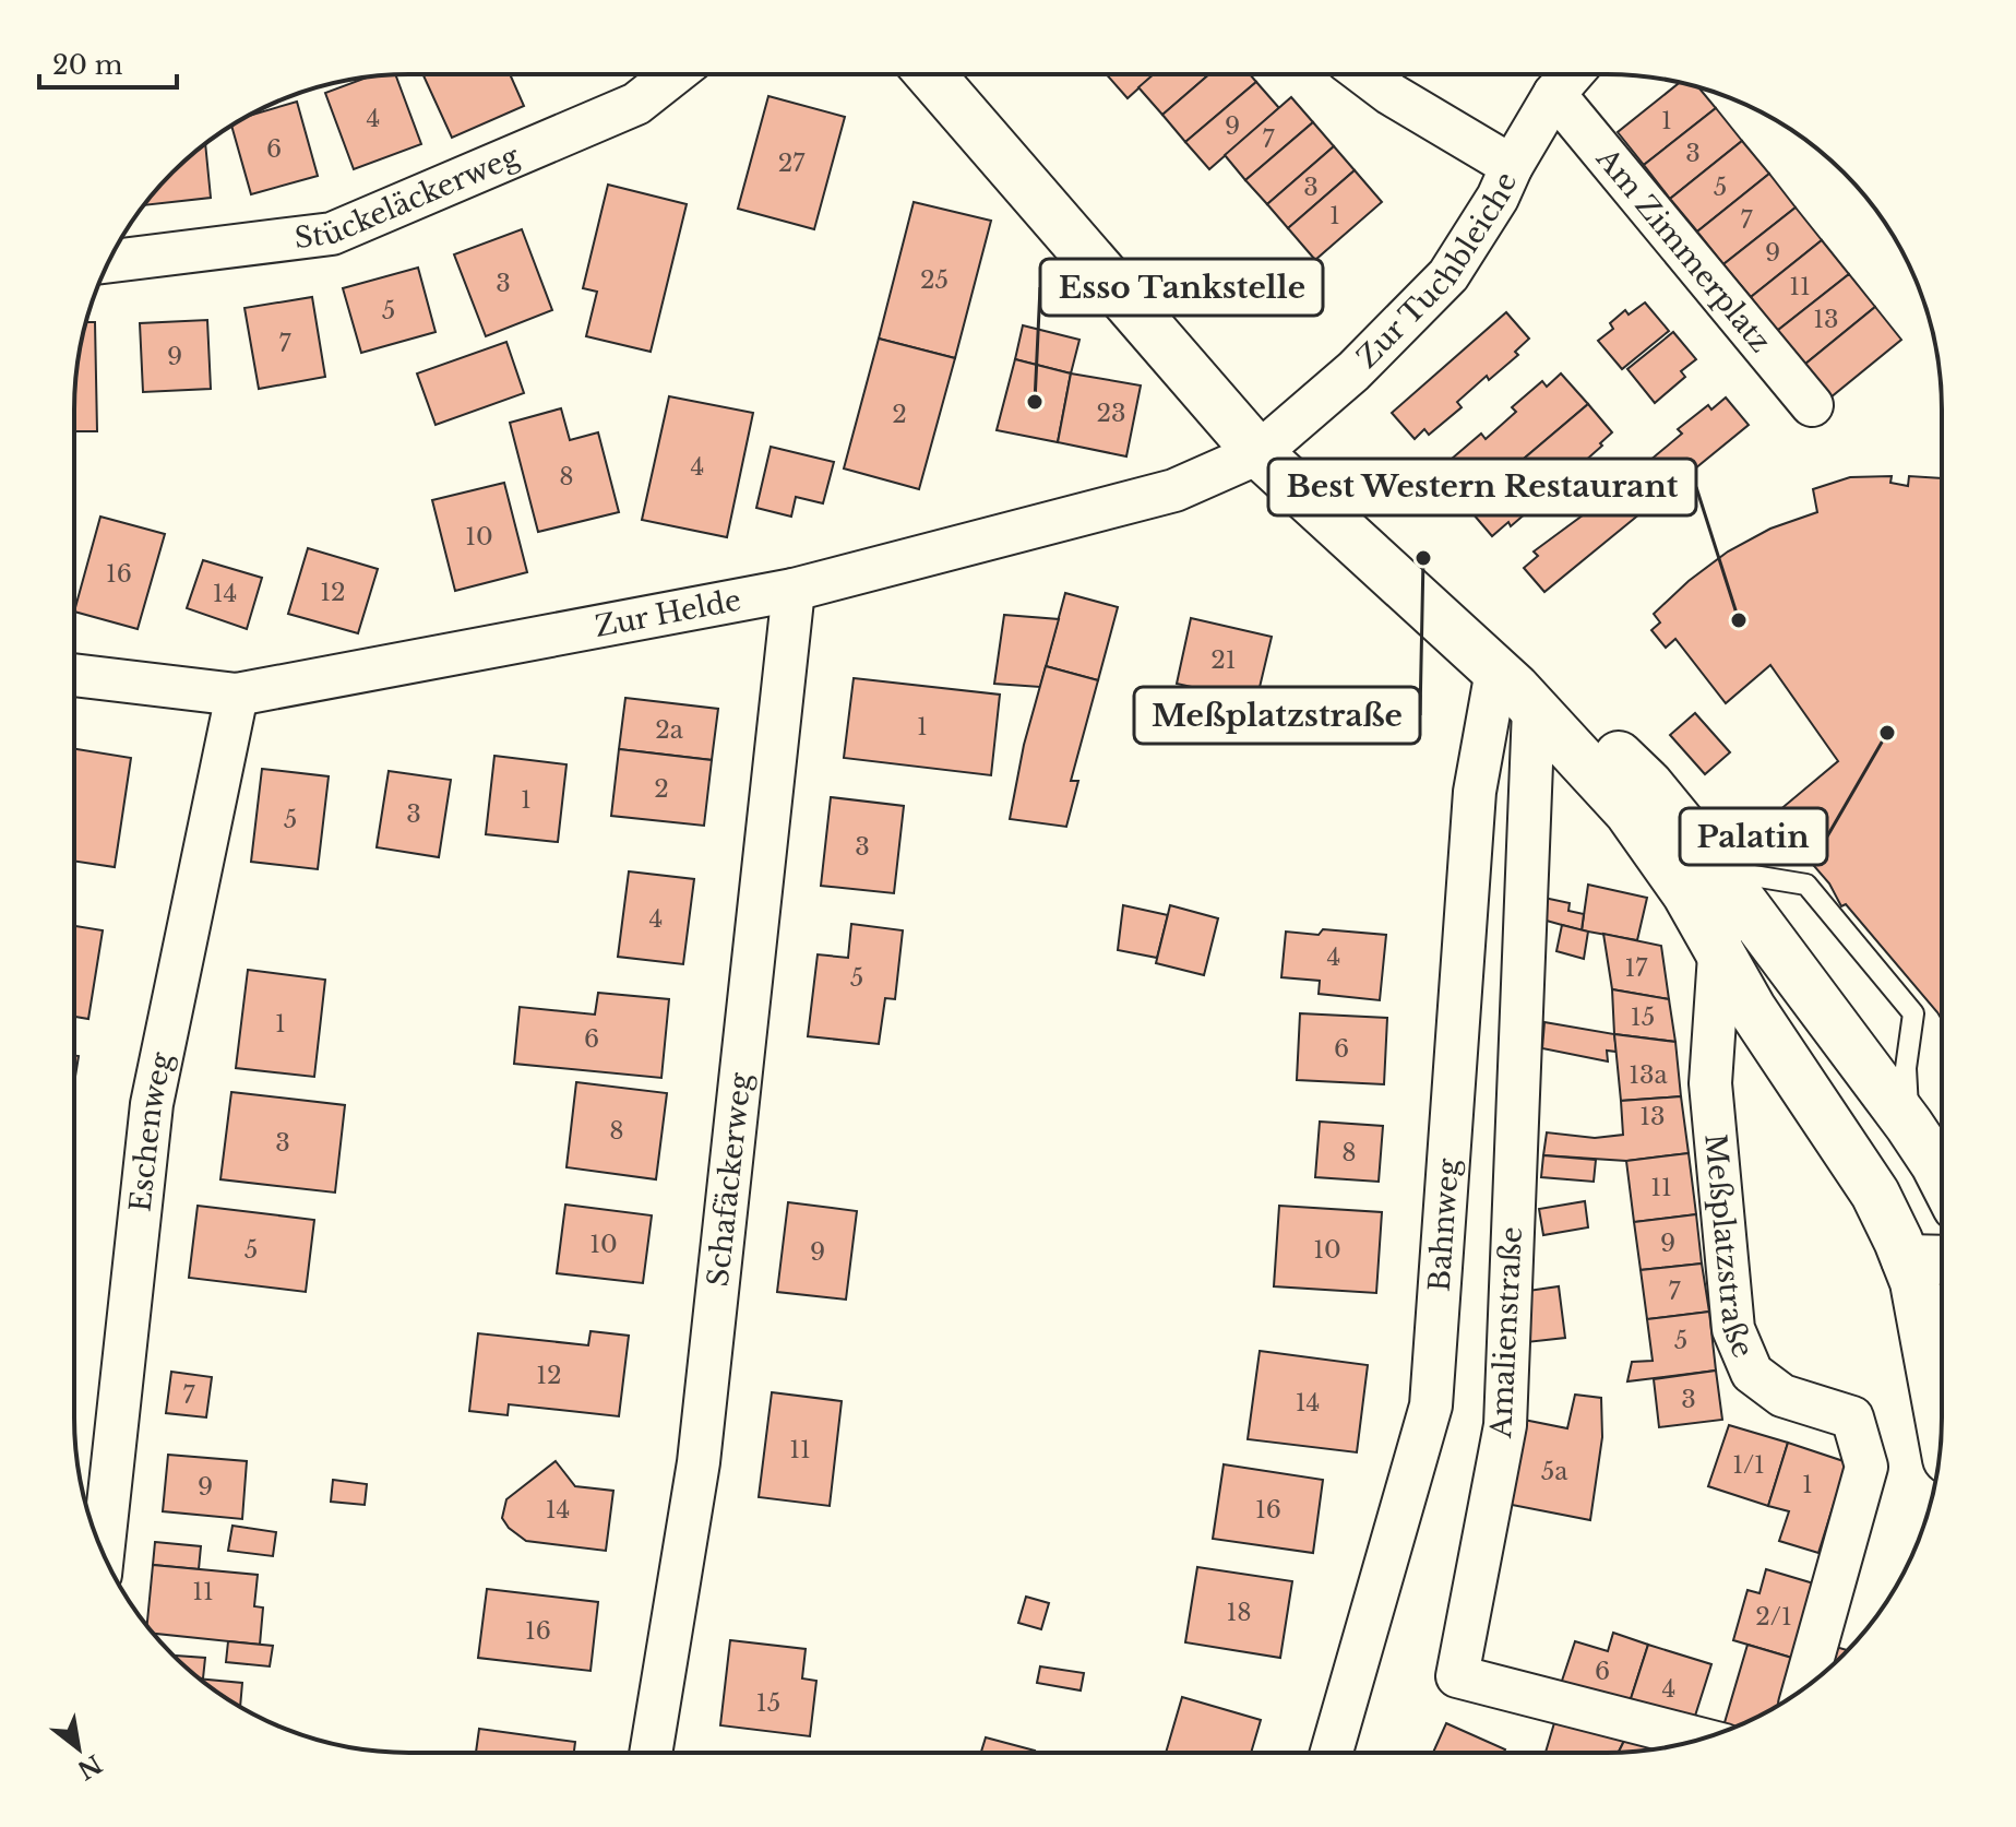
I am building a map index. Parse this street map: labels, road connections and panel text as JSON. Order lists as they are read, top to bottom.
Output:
{
  "streets": {
    "main road": ["Meßplatzstraße"],
    "street": [
      "Stückeläckerweg",
      "Am Zimmerplatz",
      "Zur Tuchbleiche",
      "Zur Helde",
      "Eschenweg",
      "Schafäckerweg",
      "Bahnweg",
      "Amalienstraße"
    ]
  },
  "crossings": [
    ["Am Zimmerplatz", "Zur Tuchbleiche"],
    ["Zur Tuchbleiche", "Zur Helde"],
    ["Zur Tuchbleiche", "Meßplatzstraße"],
    ["Zur Helde", "Eschenweg"],
    ["Zur Helde", "Schafäckerweg"],
    ["Zur Helde", "Meßplatzstraße"],
    ["Bahnweg", "Meßplatzstraße"],
    ["Bahnweg", "Amalienstraße"],
    ["Meßplatzstraße", "Amalienstraße"]
  ],
  "places": [
    "Esso Tankstelle",
    "Meßplatzstraße",
    "Best Western Restaurant",
    "Palatin"
  ],
  "house_numbers": [
    "4",
    "1",
    "9",
    "7",
    "6",
    "3",
    "27",
    "3",
    "5",
    "1",
    "7",
    "9",
    "25",
    "3",
    "11",
    "5",
    "13",
    "7",
    "9",
    "23",
    "2",
    "4",
    "8",
    "10",
    "16",
    "12",
    "14",
    "21",
    "1",
    "2a",
    "2",
    "1",
    "3",
    "5",
    "3",
    "4",
    "4",
    "17",
    "5",
    "15",
    "1",
    "6",
    "6",
    "13a",
    "13",
    "8",
    "3",
    "8",
    "11",
    "9",
    "10",
    "5",
    "10",
    "9",
    "7",
    "5",
    "12",
    "7",
    "3",
    "14",
    "11",
    "1/1",
    "5a",
    "1",
    "9",
    "14",
    "16",
    "11",
    "18",
    "2/1",
    "16",
    "6",
    "4",
    "15"
  ],
  "scale_bar": "20 m",
  "north": "bottom right"
}
